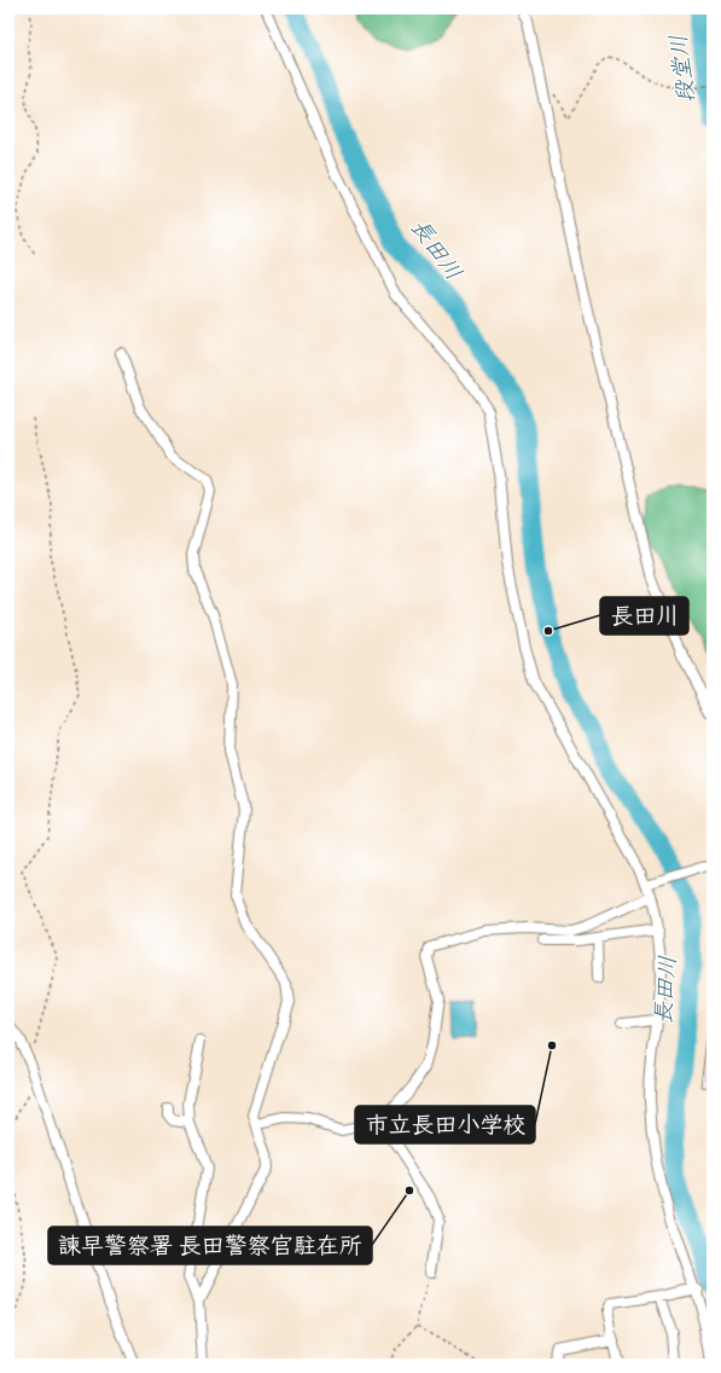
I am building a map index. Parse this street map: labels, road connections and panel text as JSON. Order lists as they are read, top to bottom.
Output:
{
  "water": ["段堂川", "長田川"],
  "places": ["長田川", "市立長田小学校", "諫早警察署 長田警察官駐在所"]
}
